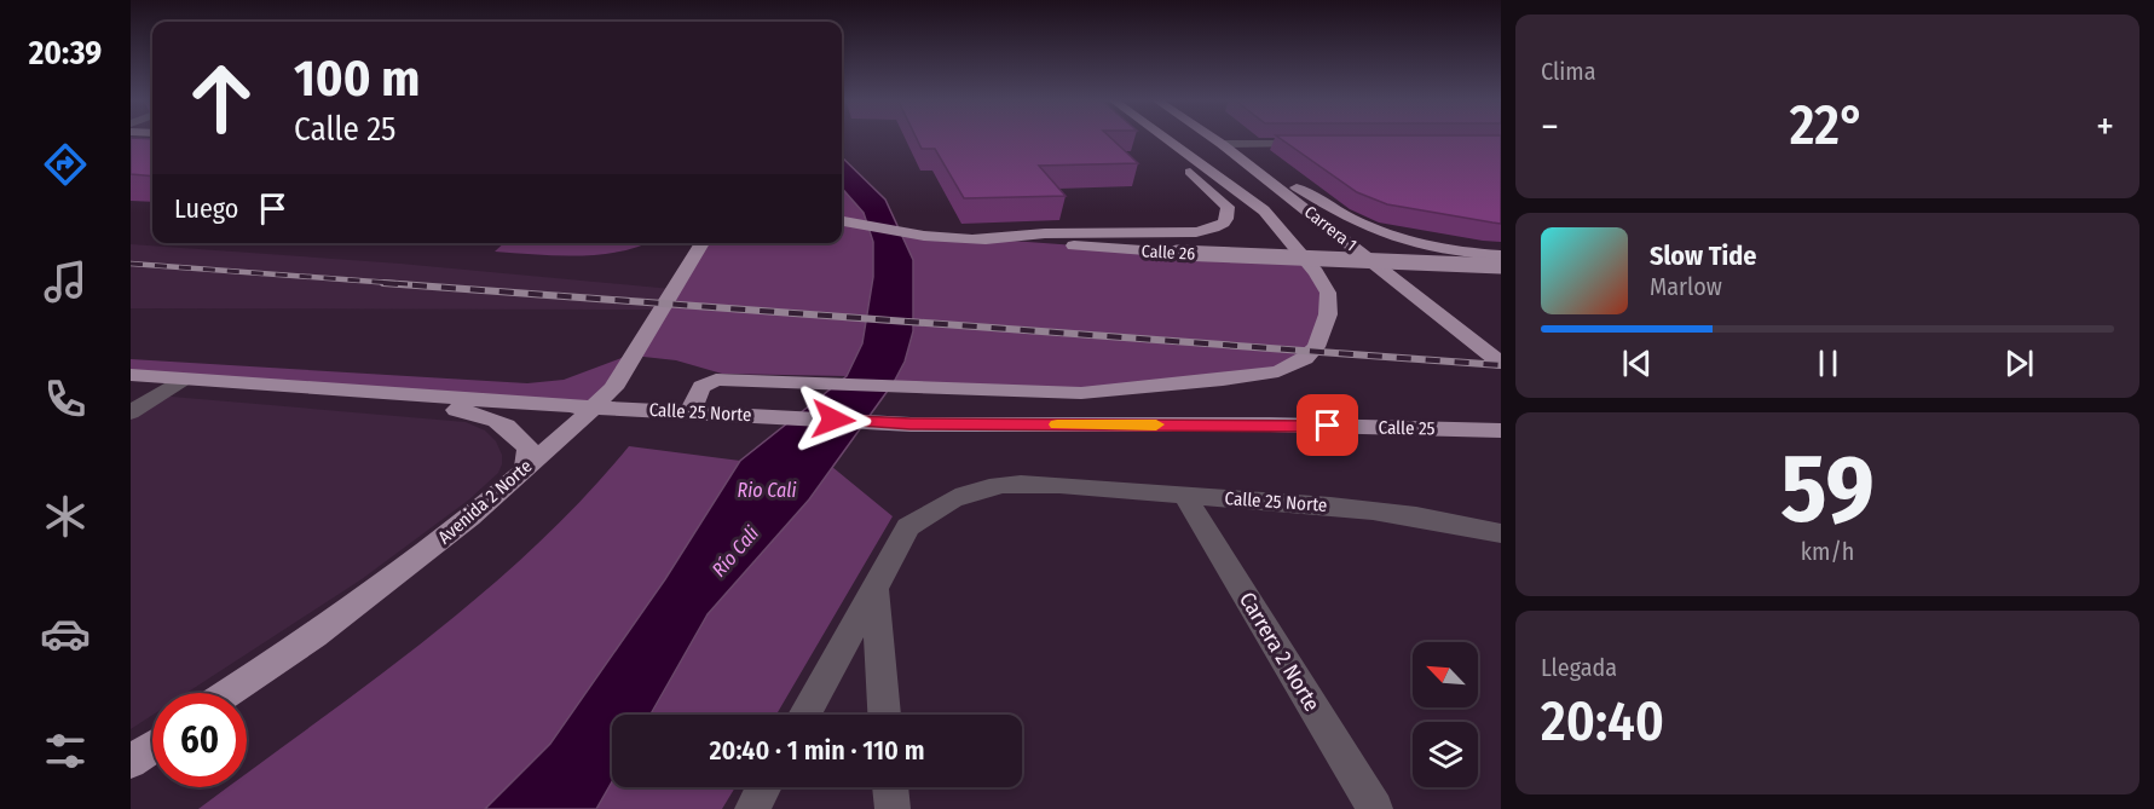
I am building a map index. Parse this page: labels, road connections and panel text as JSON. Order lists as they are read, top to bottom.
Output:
{
  "streets": {
    "main road": [
      "Carrera 1",
      "Calle 26",
      "Calle 25 Norte",
      "Calle 25",
      "Avenida 2 Norte"
    ],
    "street": ["Carrera 2 Norte"]
  },
  "crossings": [
    ["Carrera 1", "Calle 25 Norte"],
    ["Calle 25 Norte", "Calle 25"],
    ["Calle 25 Norte", "Avenida 2 Norte"],
    ["Calle 25 Norte", "Carrera 2 Norte"]
  ],
  "water": ["Rio Cali", "Río Cali"],
  "north": "top left",
  "page": {
    "tabs": "20:39",
    "tile": [
      "Clima",
      ["59", "km/h"],
      ["Llegada", "20:40"]
    ],
    "turn": ["100 m", "Calle 25"],
    "heat": ["−", "22°", "+"],
    "then": "Luego",
    "song": ["Slow Tide", "Marlow"],
    "limit": "60",
    "trip": "20:40 · 1 min · 110 m"
  }
}
